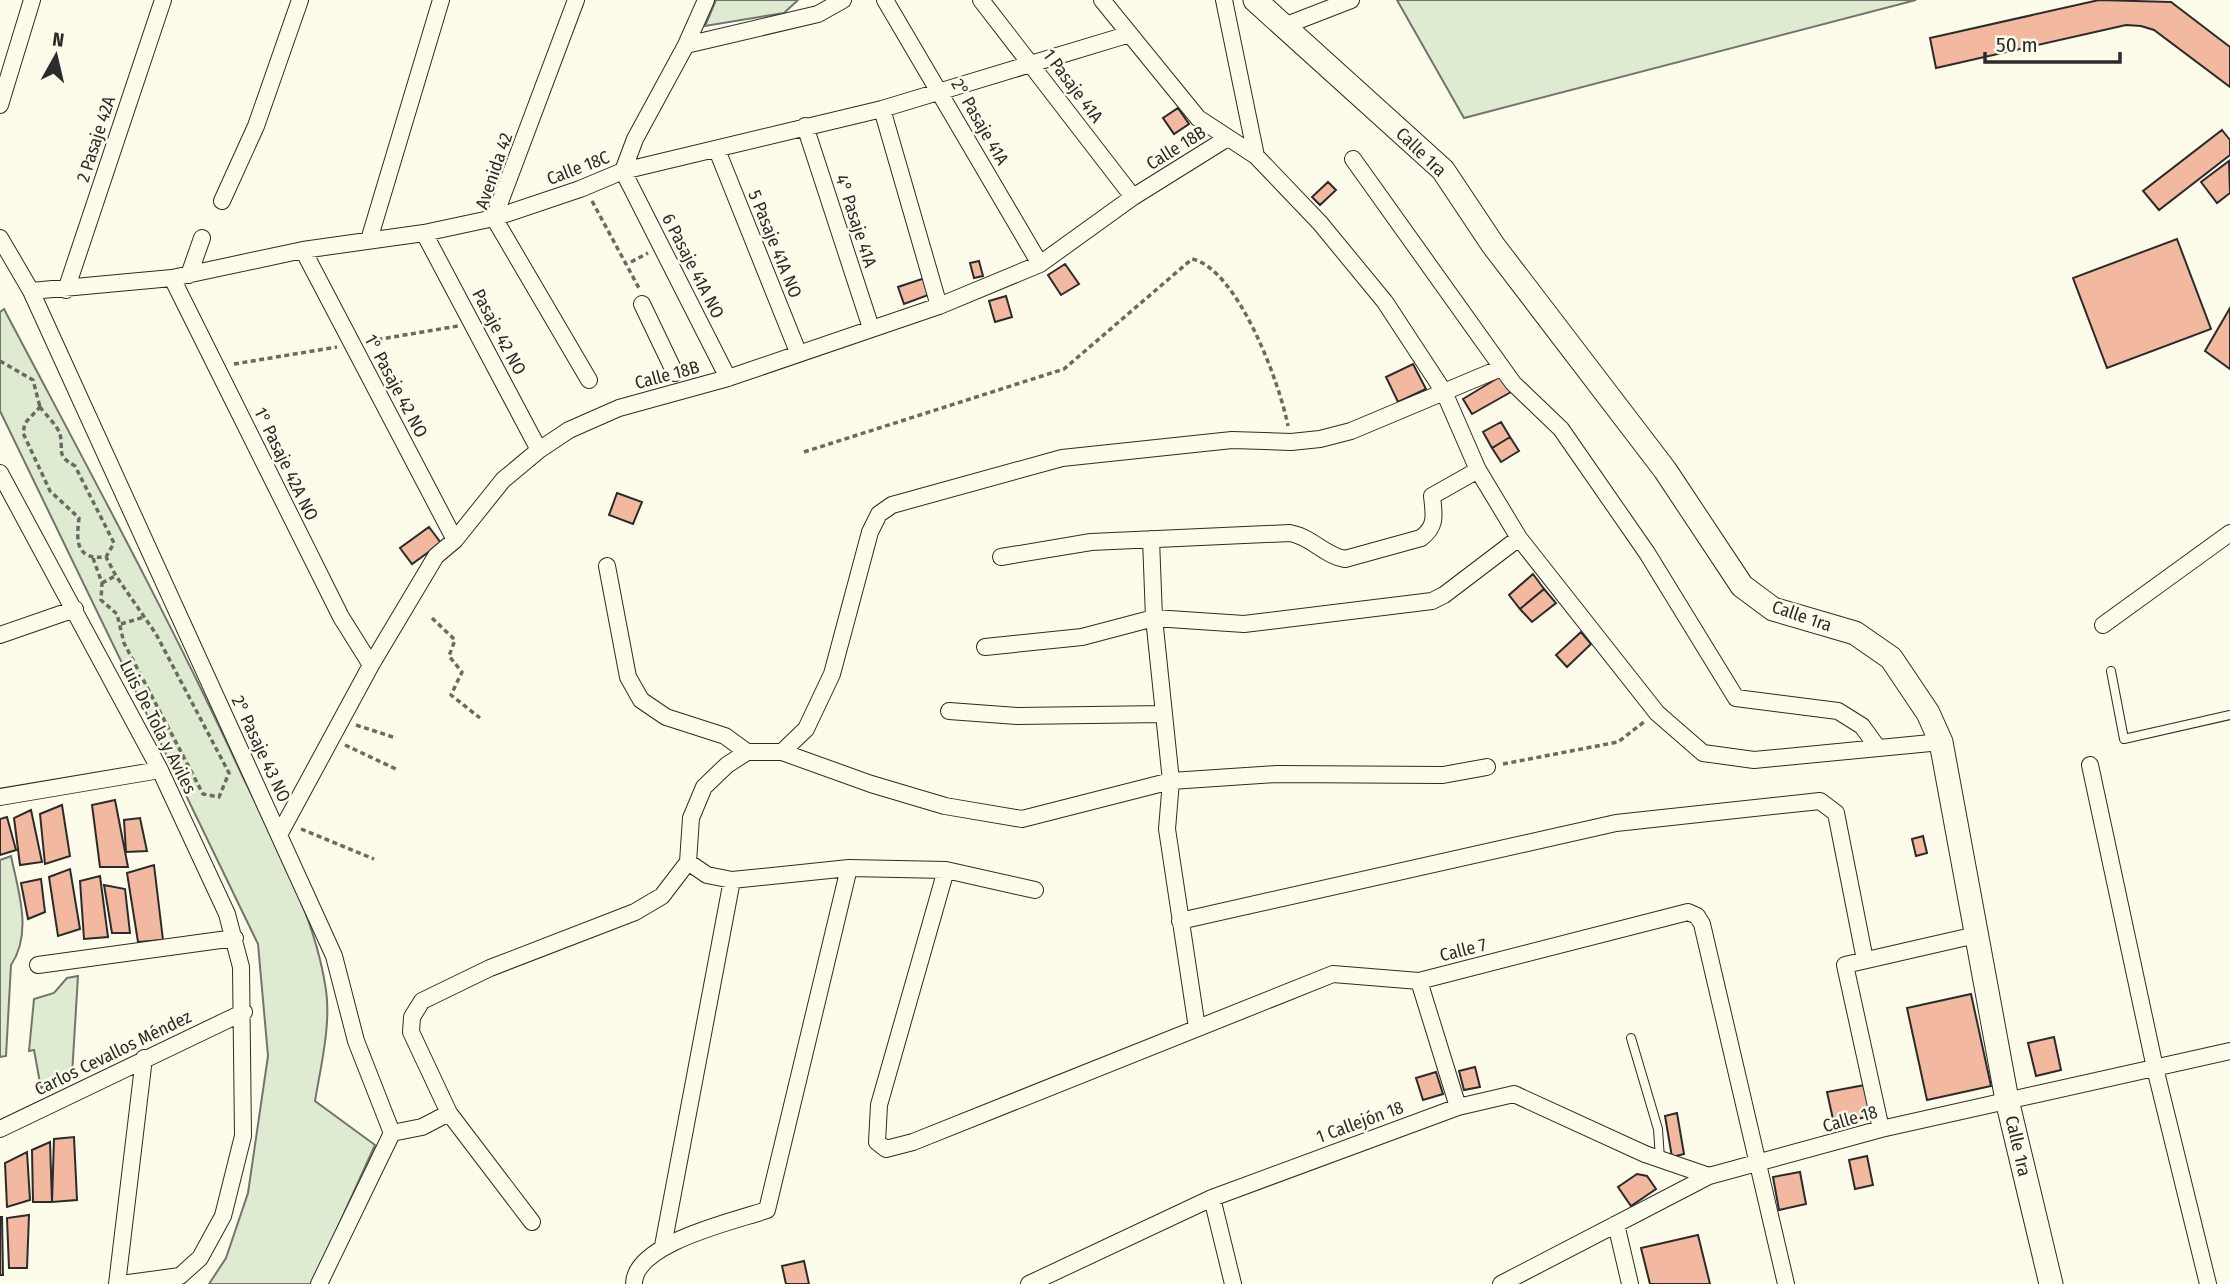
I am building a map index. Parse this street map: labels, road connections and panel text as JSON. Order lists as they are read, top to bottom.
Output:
{
  "streets": {
    "street": [
      "1 Pasaje 41A",
      "2° Pasaje 41A",
      "2 Pasaje 42A",
      "Calle 18B",
      "Calle 1ra",
      "Calle 18C",
      "Avenida 42",
      "4° Pasaje 41A",
      "5 Pasaje 41A NO",
      "6 Pasaje 41A NO",
      "Pasaje 42 NO",
      "1° Pasaje 42 NO",
      "1° Pasaje 42A NO",
      "Luis De Tola y Aviles",
      "2° Pasaje 43 NO",
      "Calle 7",
      "Carlos Cevallos Méndez",
      "Calle 18",
      "1 Callejón 18"
    ]
  },
  "crossings": [
    ["1 Pasaje 41A", "Calle 18B"],
    ["1 Pasaje 41A", "Calle 18C"],
    ["2° Pasaje 41A", "Calle 18B"],
    ["2° Pasaje 41A", "Calle 18C"],
    ["2 Pasaje 42A", "Calle 18C"],
    ["Calle 18B", "4° Pasaje 41A"],
    ["Calle 18B", "5 Pasaje 41A NO"],
    ["Calle 18B", "6 Pasaje 41A NO"],
    ["Calle 18B", "Pasaje 42 NO"],
    ["Calle 18B", "1° Pasaje 42 NO"],
    ["Calle 18B", "1° Pasaje 42A NO"],
    ["Calle 18B", "2° Pasaje 43 NO"],
    ["Calle 1ra", "Calle 18"],
    ["Calle 18C", "Avenida 42"],
    ["Calle 18C", "4° Pasaje 41A"],
    ["Calle 18C", "5 Pasaje 41A NO"],
    ["Calle 18C", "6 Pasaje 41A NO"],
    ["Calle 18C", "Pasaje 42 NO"],
    ["Calle 18C", "1° Pasaje 42 NO"],
    ["Calle 18C", "1° Pasaje 42A NO"],
    ["Calle 18C", "2° Pasaje 43 NO"],
    ["Luis De Tola y Aviles", "Carlos Cevallos Méndez"],
    ["Calle 7", "Calle 18"],
    ["Calle 18", "1 Callejón 18"]
  ],
  "scale_bar": "50 m",
  "north": "top"
}
